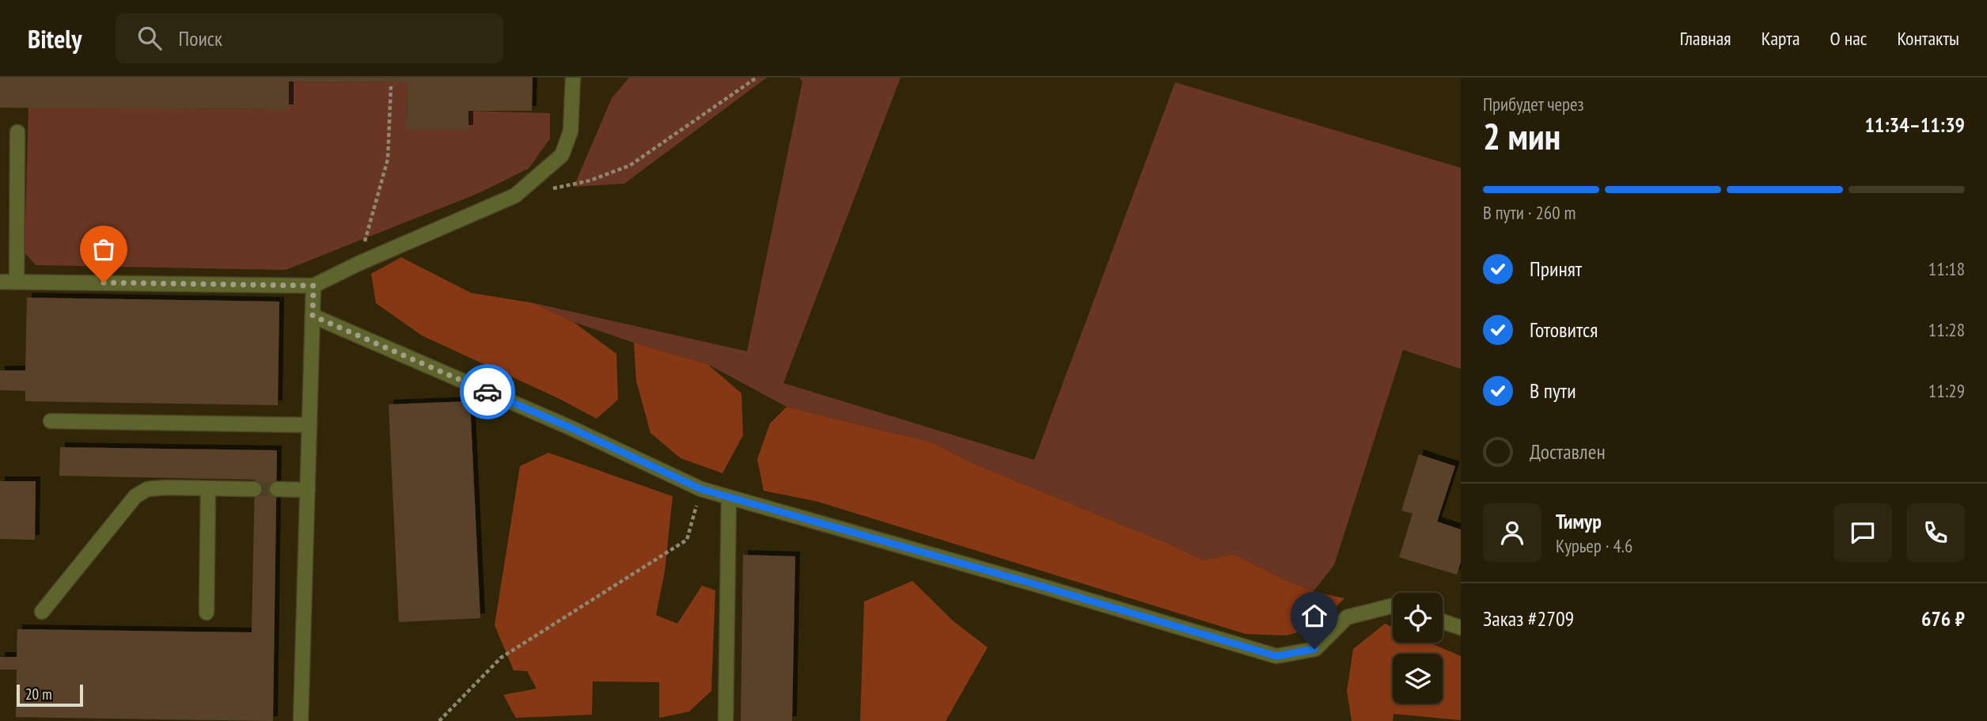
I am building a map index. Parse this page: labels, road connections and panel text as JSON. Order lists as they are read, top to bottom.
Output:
{
  "scale_bar": "20 m",
  "page": {
    "header": "Bitely",
    "search": "Поиск",
    "nav": [
      "Главная",
      "Карта",
      "О нас",
      "Контакты"
    ],
    "heading": ["2 мин", "Прибудет через", "11:34–11:39"],
    "panel": [
      "Тимур",
      "Курьер · 4.6",
      "Заказ #2709",
      "676 ₽"
    ],
    "bar": "В пути · 260 m",
    "list": [
      ["Принят", "11:18"],
      ["Готовится", "11:28"],
      ["В пути", "11:29"],
      "Доставлен"
    ],
    "scale": "20 m"
  }
}
